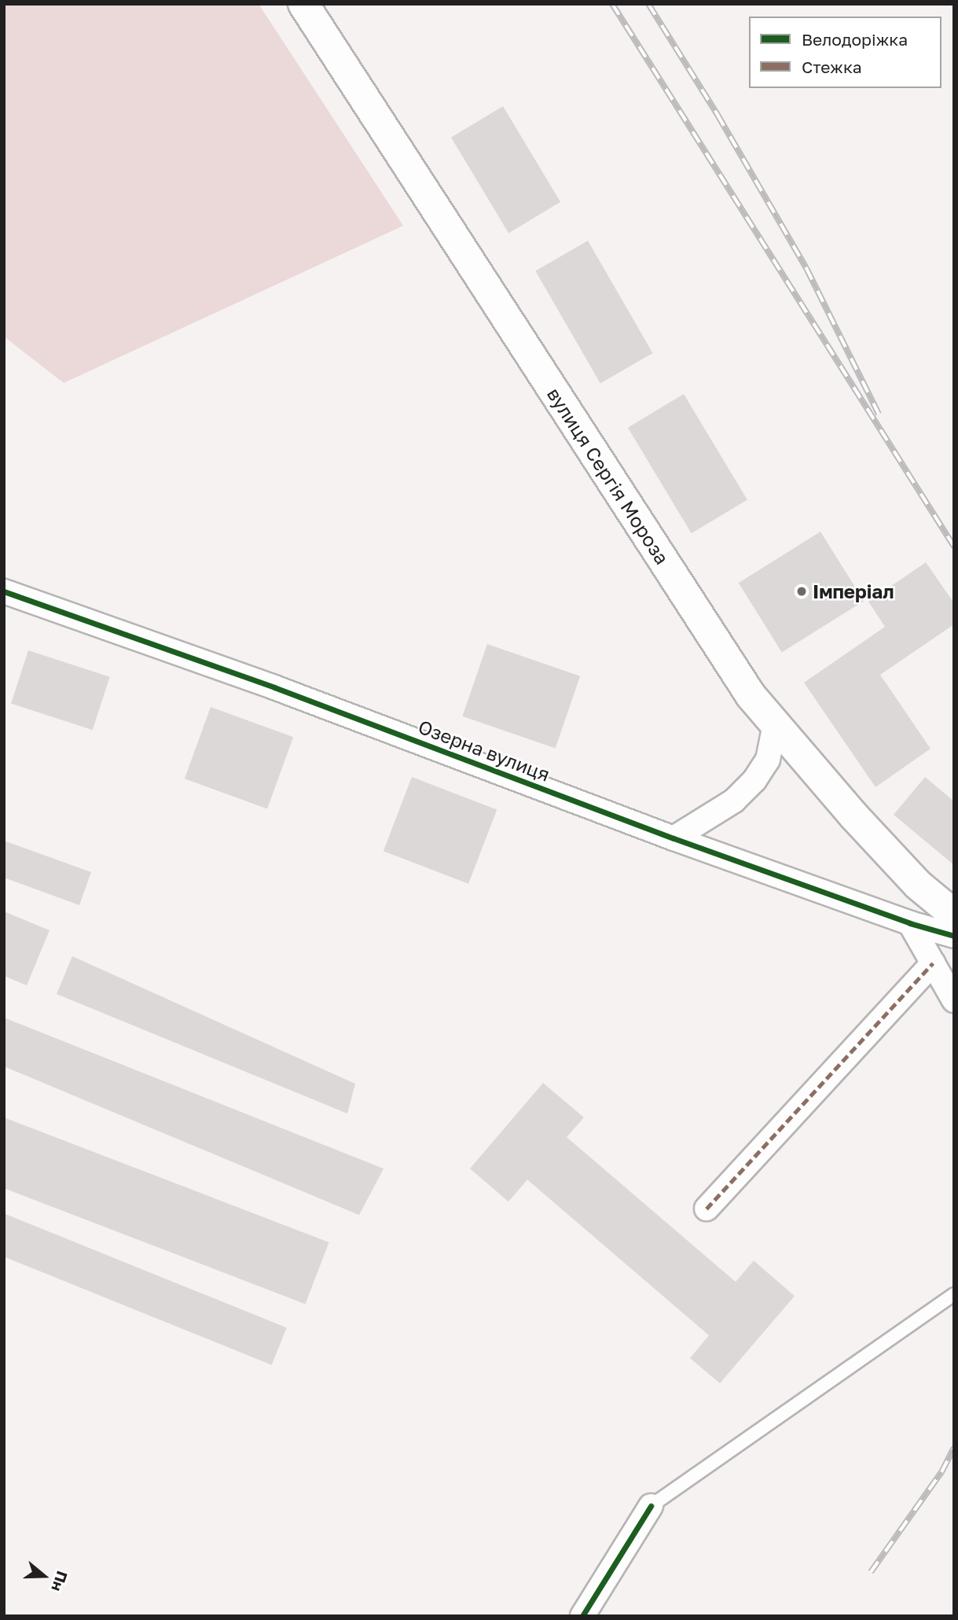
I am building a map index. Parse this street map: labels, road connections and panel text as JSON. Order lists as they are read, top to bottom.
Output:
{
  "streets": {
    "main road": ["вулиця Сергія Мороза"],
    "street": ["Озерна вулиця"]
  },
  "places": ["Імперіал"],
  "legend": ["Велодоріжка", "Стежка"],
  "north": "right"
}
